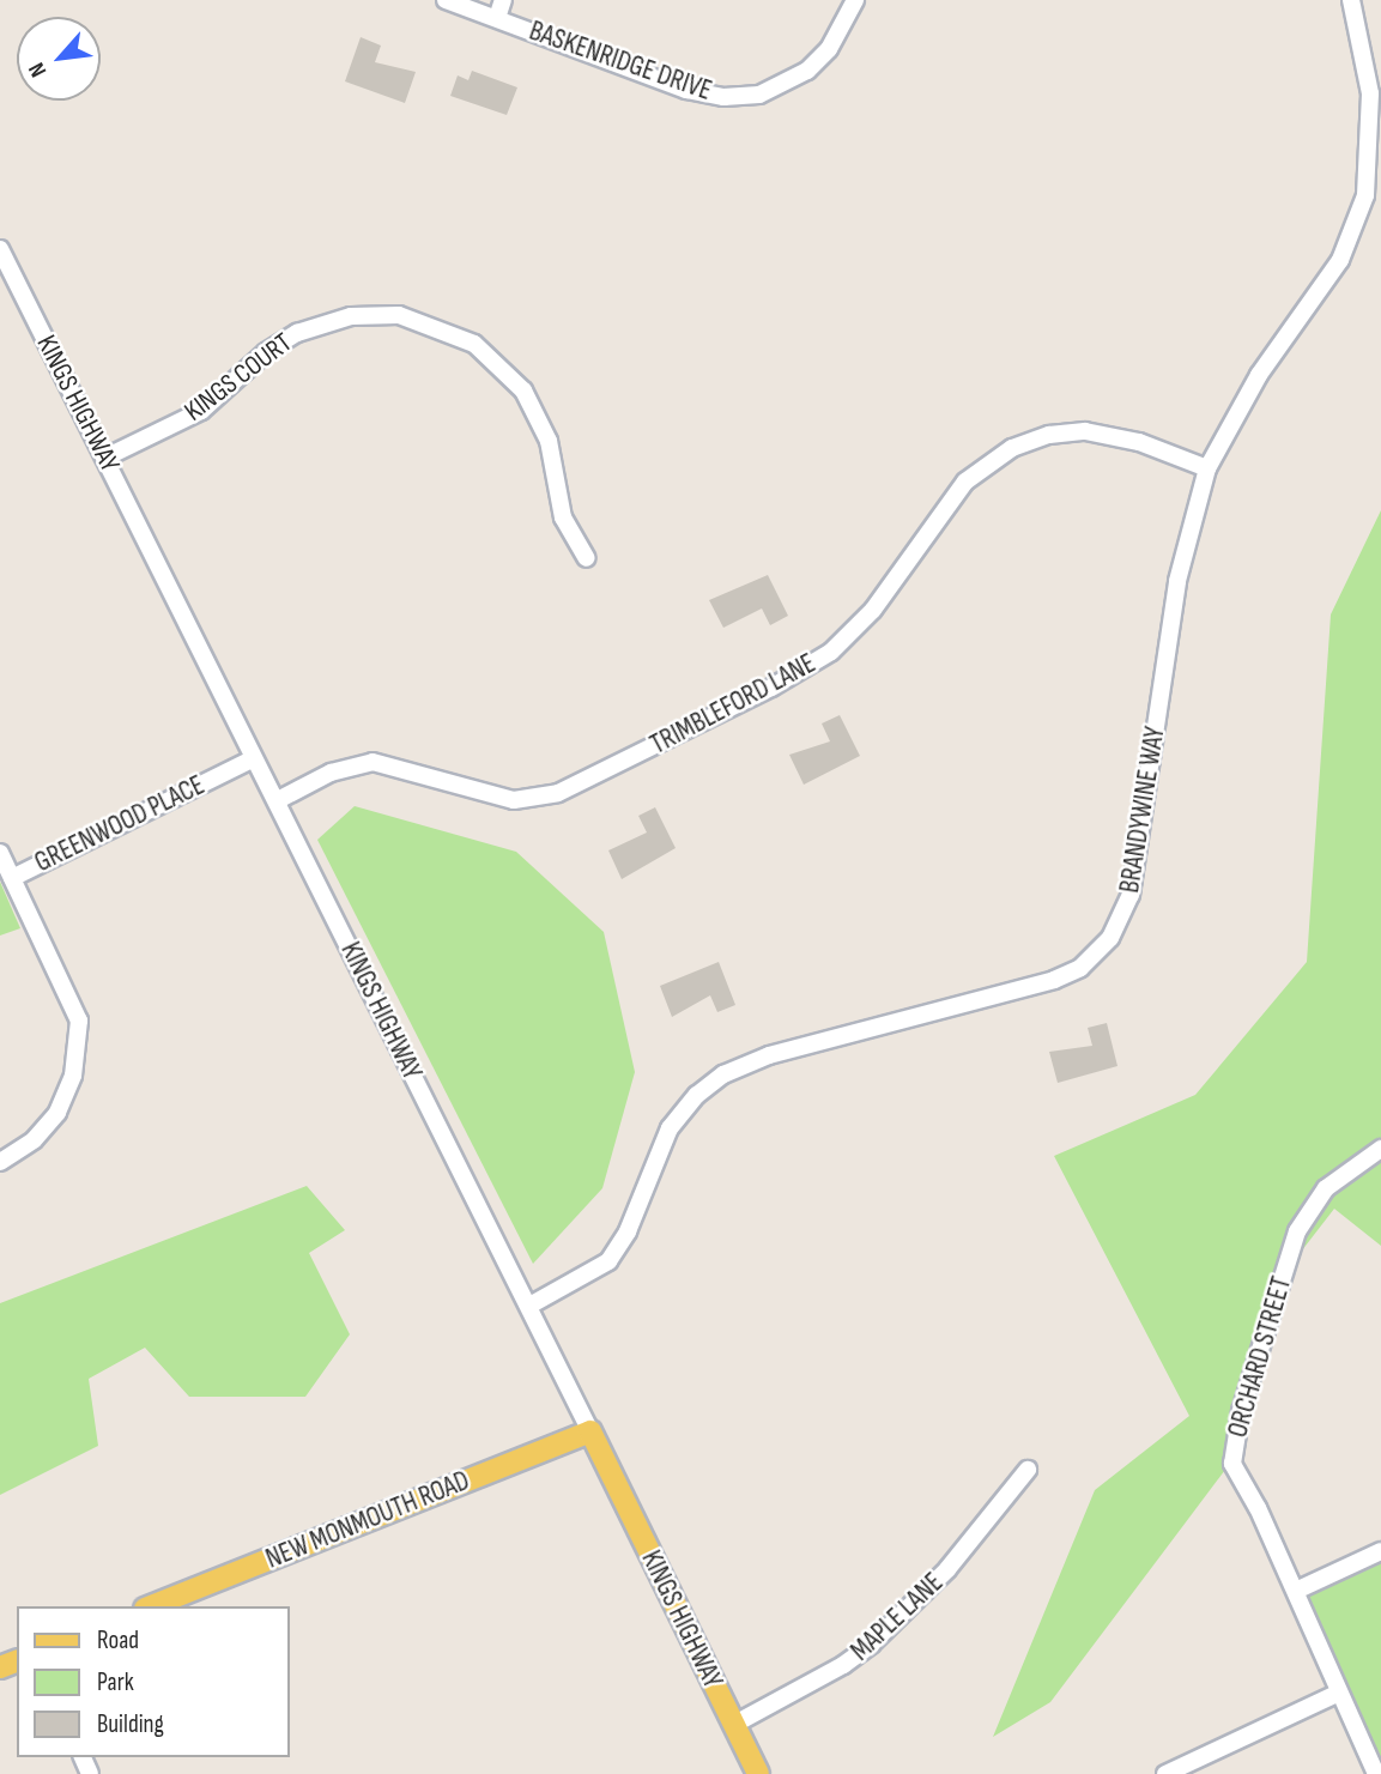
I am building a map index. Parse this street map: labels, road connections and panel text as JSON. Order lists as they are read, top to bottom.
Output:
{
  "streets": {
    "main road": ["KINGS HIGHWAY", "NEW MONMOUTH ROAD"],
    "street": [
      "BASKENRIDGE DRIVE",
      "KINGS COURT",
      "TRIMBLEFORD LANE",
      "BRANDYWINE WAY",
      "GREENWOOD PLACE",
      "ORCHARD STREET",
      "MAPLE LANE"
    ]
  },
  "crossings": [
    ["KINGS COURT", "KINGS HIGHWAY"],
    ["KINGS HIGHWAY", "TRIMBLEFORD LANE"],
    ["KINGS HIGHWAY", "BRANDYWINE WAY"],
    ["KINGS HIGHWAY", "GREENWOOD PLACE"],
    ["KINGS HIGHWAY", "NEW MONMOUTH ROAD"],
    ["KINGS HIGHWAY", "MAPLE LANE"],
    ["TRIMBLEFORD LANE", "BRANDYWINE WAY"]
  ],
  "legend": ["Road", "Park", "Building"],
  "north": "bottom left"
}
